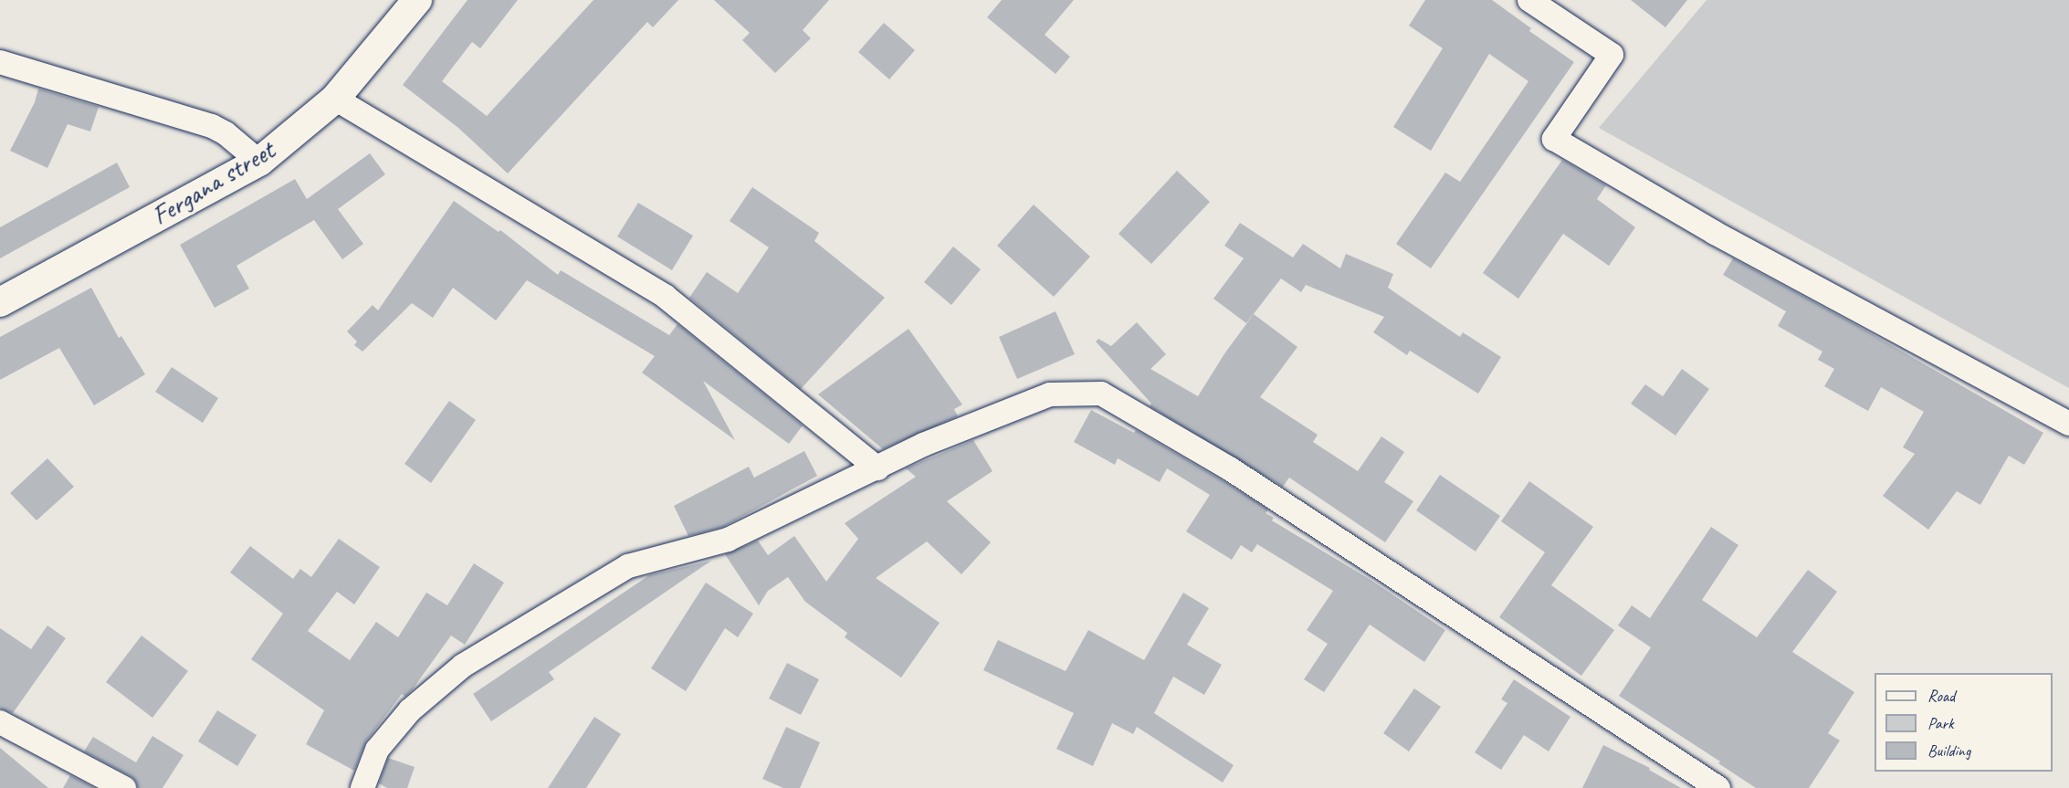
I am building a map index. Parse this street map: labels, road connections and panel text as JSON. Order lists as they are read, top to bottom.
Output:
{
  "streets": {
    "street": ["Fergana street"]
  },
  "legend": ["Road", "Park", "Building"]
}
